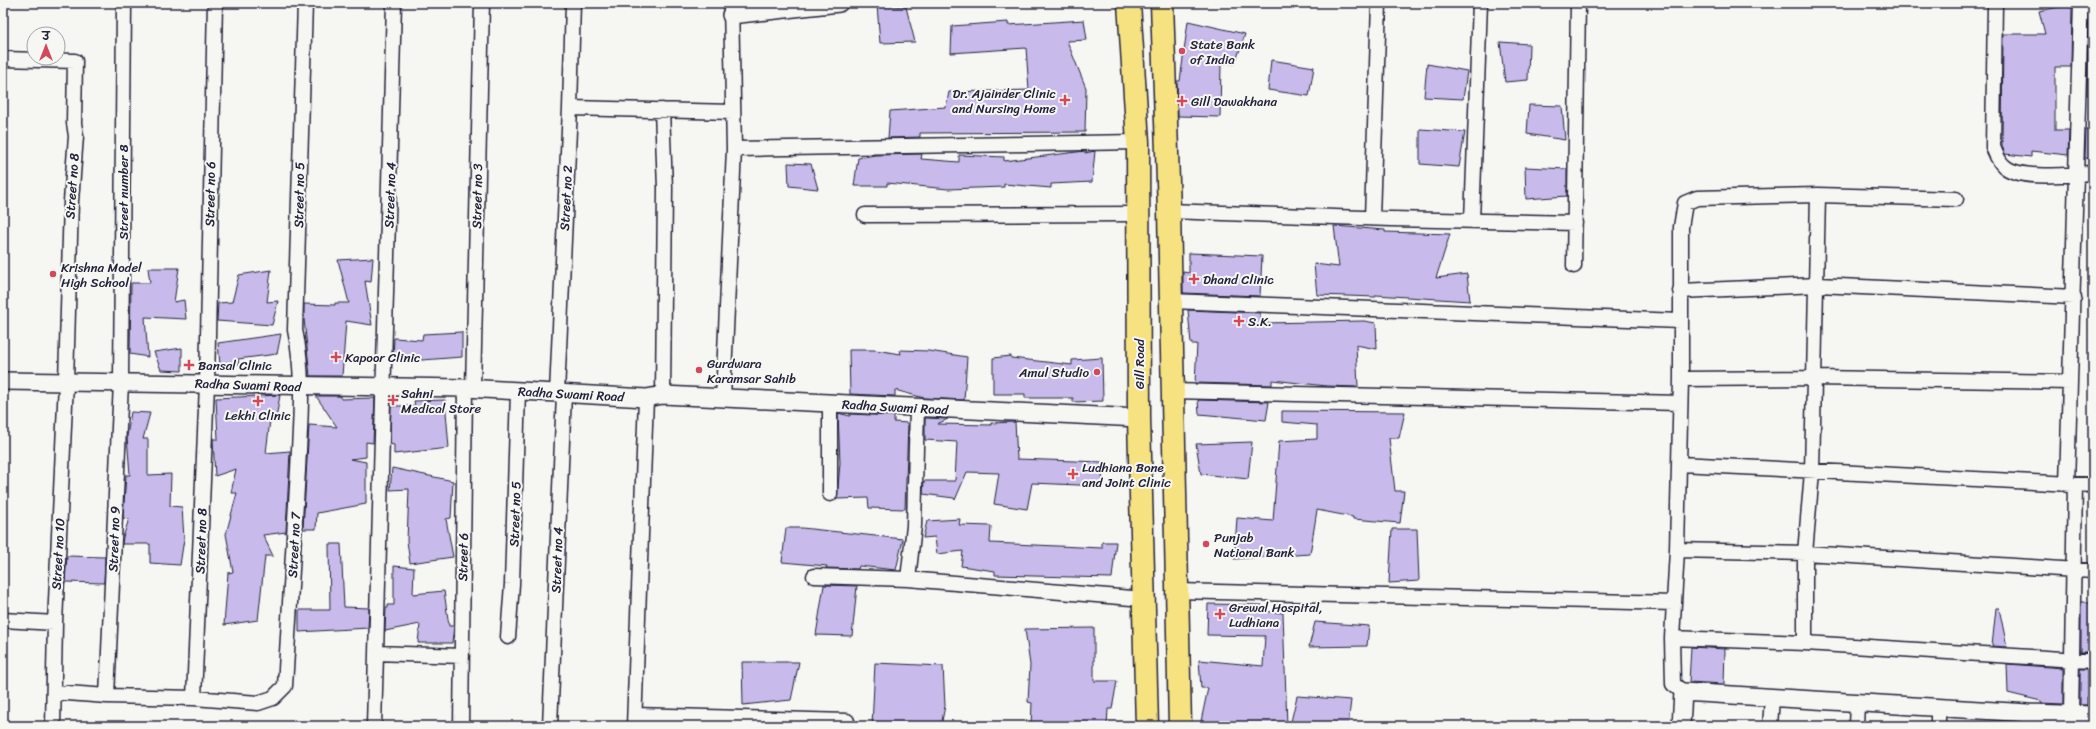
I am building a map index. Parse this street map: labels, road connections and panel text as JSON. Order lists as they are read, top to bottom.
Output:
{
  "streets": {
    "main road": ["Gill Road"],
    "street": [
      "Street no 8",
      "Street number 8",
      "Street no 6",
      "Street no 5",
      "Street no 4",
      "Street no 3",
      "Street no 2",
      "Radha Swami Road",
      "Street no 9",
      "Street no 7",
      "Street no 10",
      "Street 6"
    ]
  },
  "crossings": [
    ["Street no 8", "Street no 6"],
    ["Street no 8", "Radha Swami Road"],
    ["Street no 8", "Street no 7"],
    ["Street no 8", "Street no 10"],
    ["Street number 8", "Radha Swami Road"],
    ["Street number 8", "Street no 9"],
    ["Street no 6", "Radha Swami Road"],
    ["Street no 5", "Radha Swami Road"],
    ["Street no 5", "Street no 7"],
    ["Street no 4", "Street no 2"],
    ["Street no 4", "Radha Swami Road"],
    ["Street no 3", "Radha Swami Road"],
    ["Street no 3", "Street 6"],
    ["Street no 2", "Radha Swami Road"],
    ["Gill Road", "Radha Swami Road"],
    ["Radha Swami Road", "Street no 9"],
    ["Radha Swami Road", "Street no 7"],
    ["Radha Swami Road", "Street no 10"],
    ["Radha Swami Road", "Street 6"]
  ],
  "places": {
    "other": [
      "State Bank of India",
      "Krishna Model High School",
      "Gurdwara Karamsar Sahib",
      "Amul Studio",
      "Punjab National Bank"
    ],
    "health": [
      "Dr. Ajainder Clinic and Nursing Home",
      "Gill Dawakhana",
      "Dhand Clinic",
      "S.K.",
      "Kapoor Clinic",
      "Bansal Clinic",
      "Sahni Medical Store",
      "Lekhi Clinic",
      "Ludhiana Bone and Joint Clinic",
      "Grewal Hospital, Ludhiana"
    ]
  },
  "north": "top"
}
